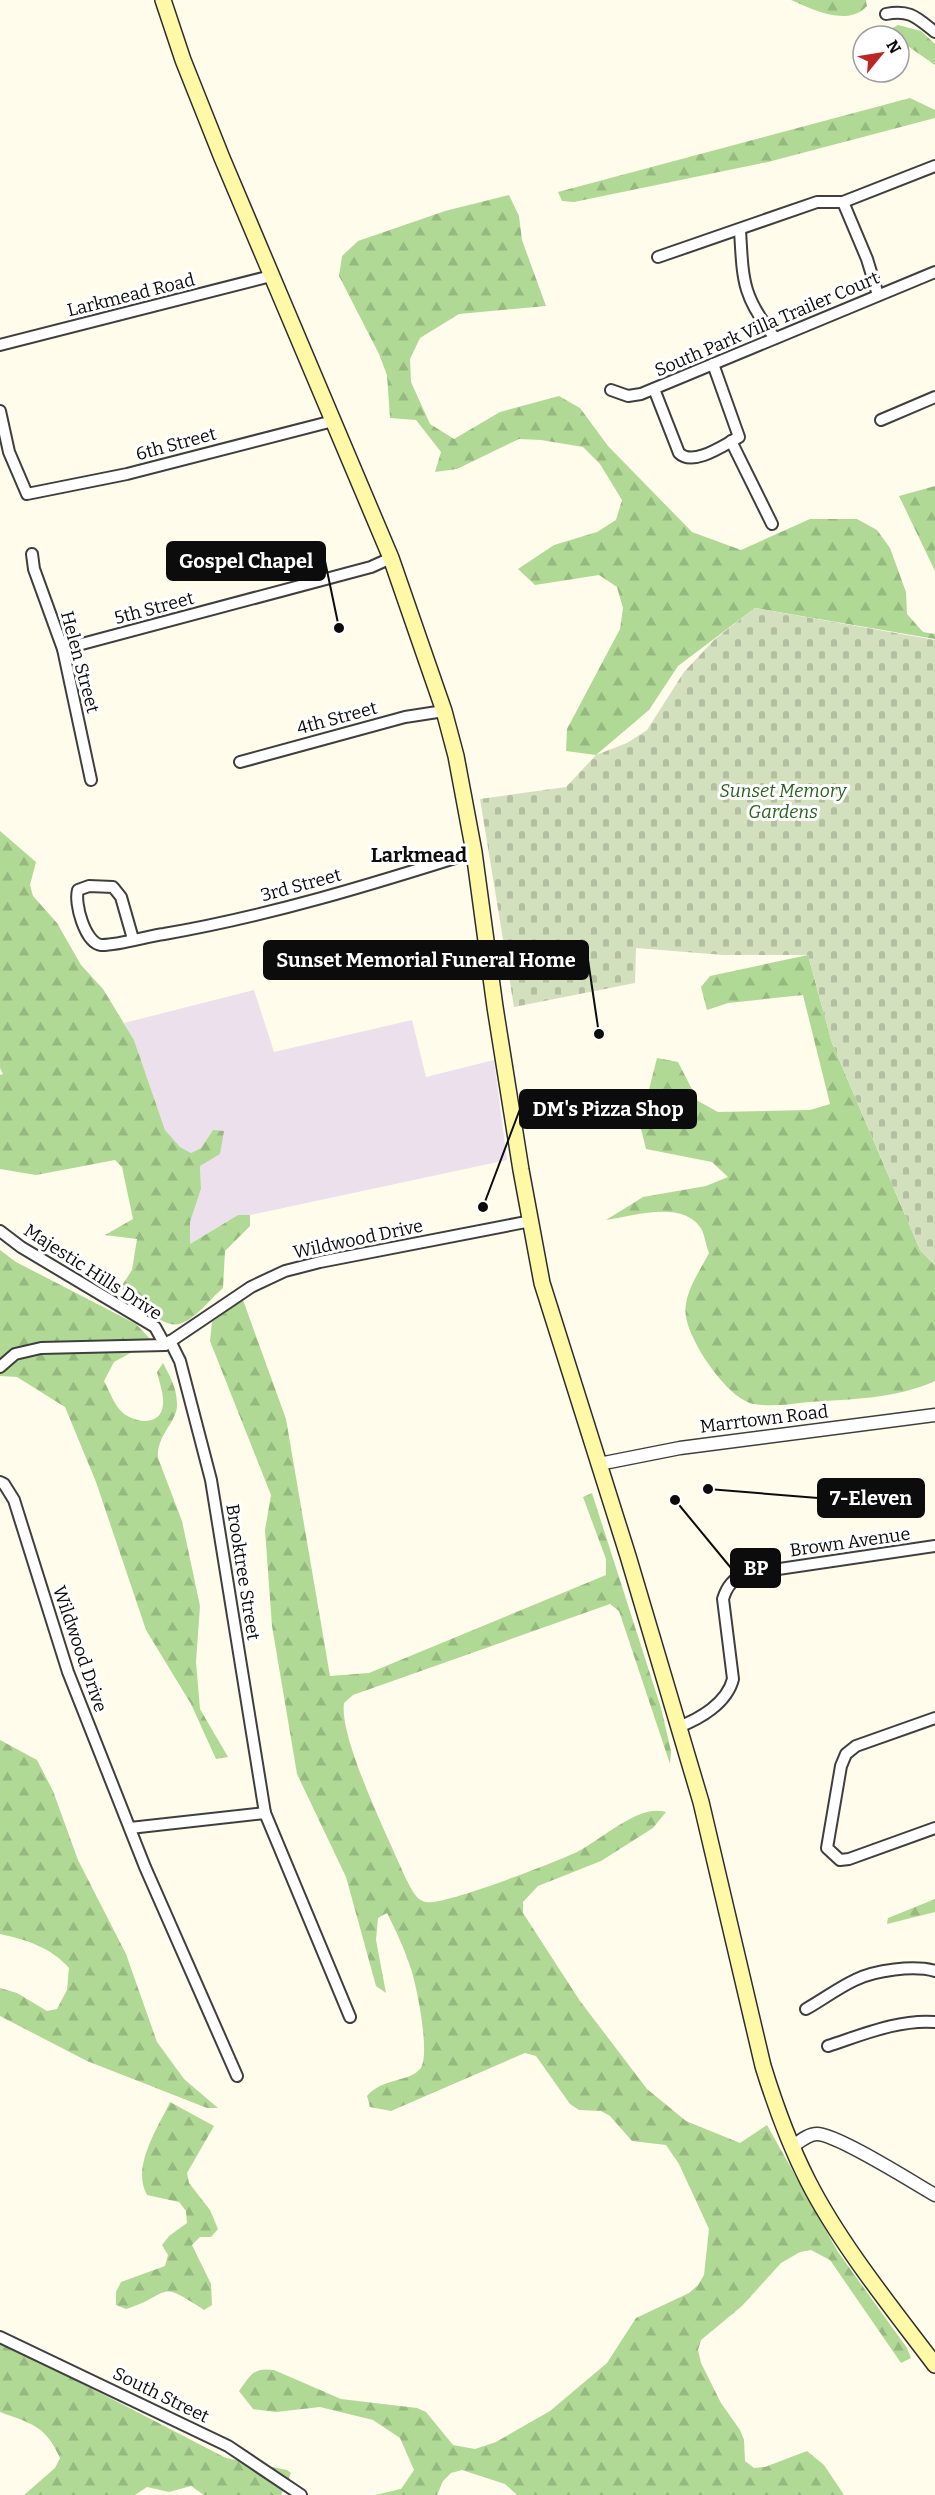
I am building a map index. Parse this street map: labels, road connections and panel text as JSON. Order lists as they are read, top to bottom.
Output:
{
  "streets": {
    "street": [
      "Larkmead Road",
      "South Park Villa Trailer Court",
      "6th Street",
      "5th Street",
      "Helen Street",
      "4th Street",
      "3rd Street",
      "Wildwood Drive",
      "Majestic Hills Drive",
      "Marrtown Road",
      "Brown Avenue",
      "Brooktree Street",
      "South Street"
    ]
  },
  "crossings": [
    ["5th Street", "Helen Street"],
    ["Wildwood Drive", "Majestic Hills Drive"],
    ["Wildwood Drive", "Brooktree Street"],
    ["Majestic Hills Drive", "Brooktree Street"]
  ],
  "districts": ["Larkmead"],
  "parks": ["Sunset Memory Gardens"],
  "places": [
    "Gospel Chapel",
    "Sunset Memorial Funeral Home",
    "DM's Pizza Shop",
    "7-Eleven",
    "BP"
  ],
  "north": "top right"
}
